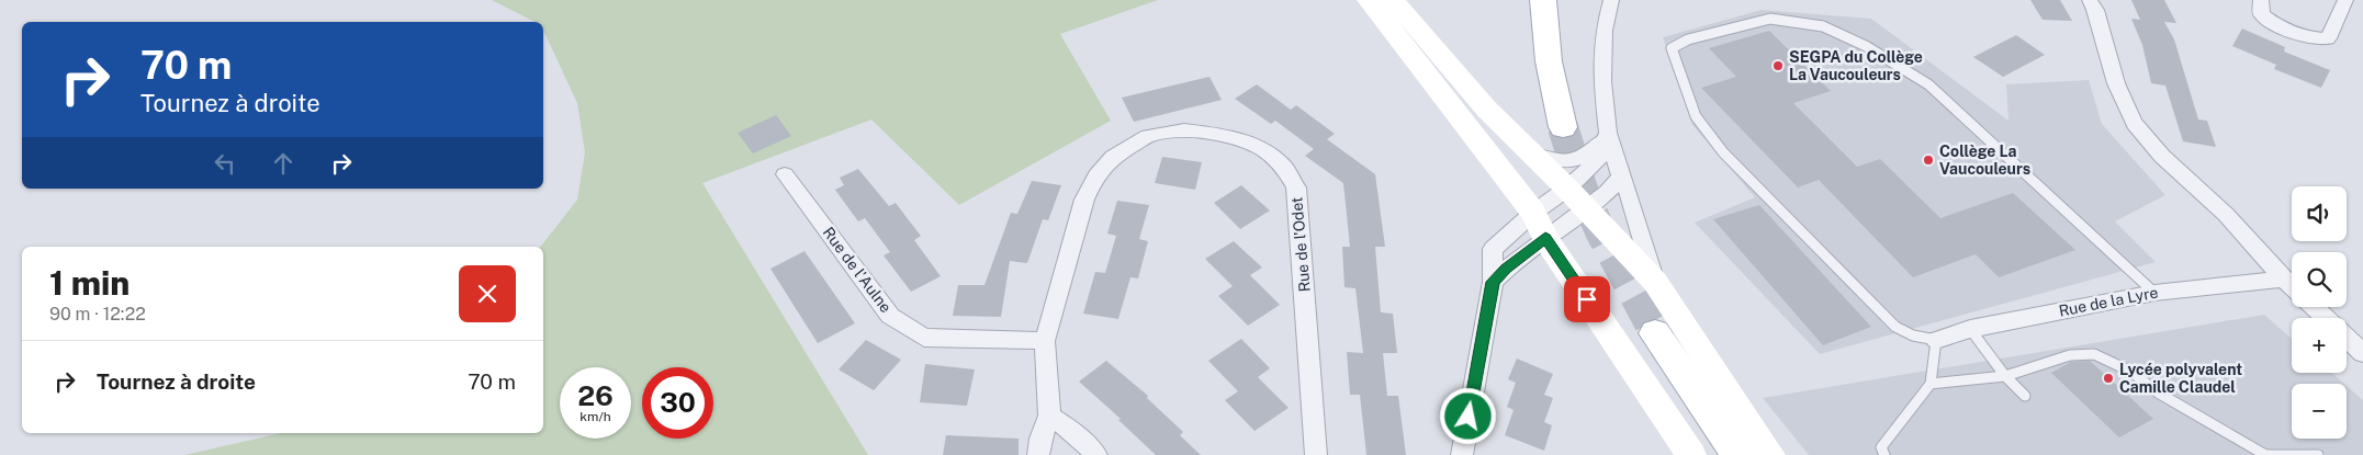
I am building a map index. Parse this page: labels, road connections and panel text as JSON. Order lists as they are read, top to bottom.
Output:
{
  "streets": {
    "street": ["Rue de l'Odet", "Rue de l'Aulne", "Rue de la Lyre"]
  },
  "crossings": [
    ["Rue de l'Odet", "Rue de l'Aulne"]
  ],
  "places": ["SEGPA du Collège La Vaucouleurs", "Collège La Vaucouleurs", "Lycée polyvalent Camille Claudel"],
  "page": {
    "turn": ["70 m", "Tournez à droite"],
    "map_buttons": ["+", "−"],
    "heading": ["1 min", "90 m · 12:22"],
    "list": [
      {
        "name": "Tournez à droite",
        "value": "70 m"
      }
    ],
    "speed": "26 km/h",
    "limit": "30"
  }
}
